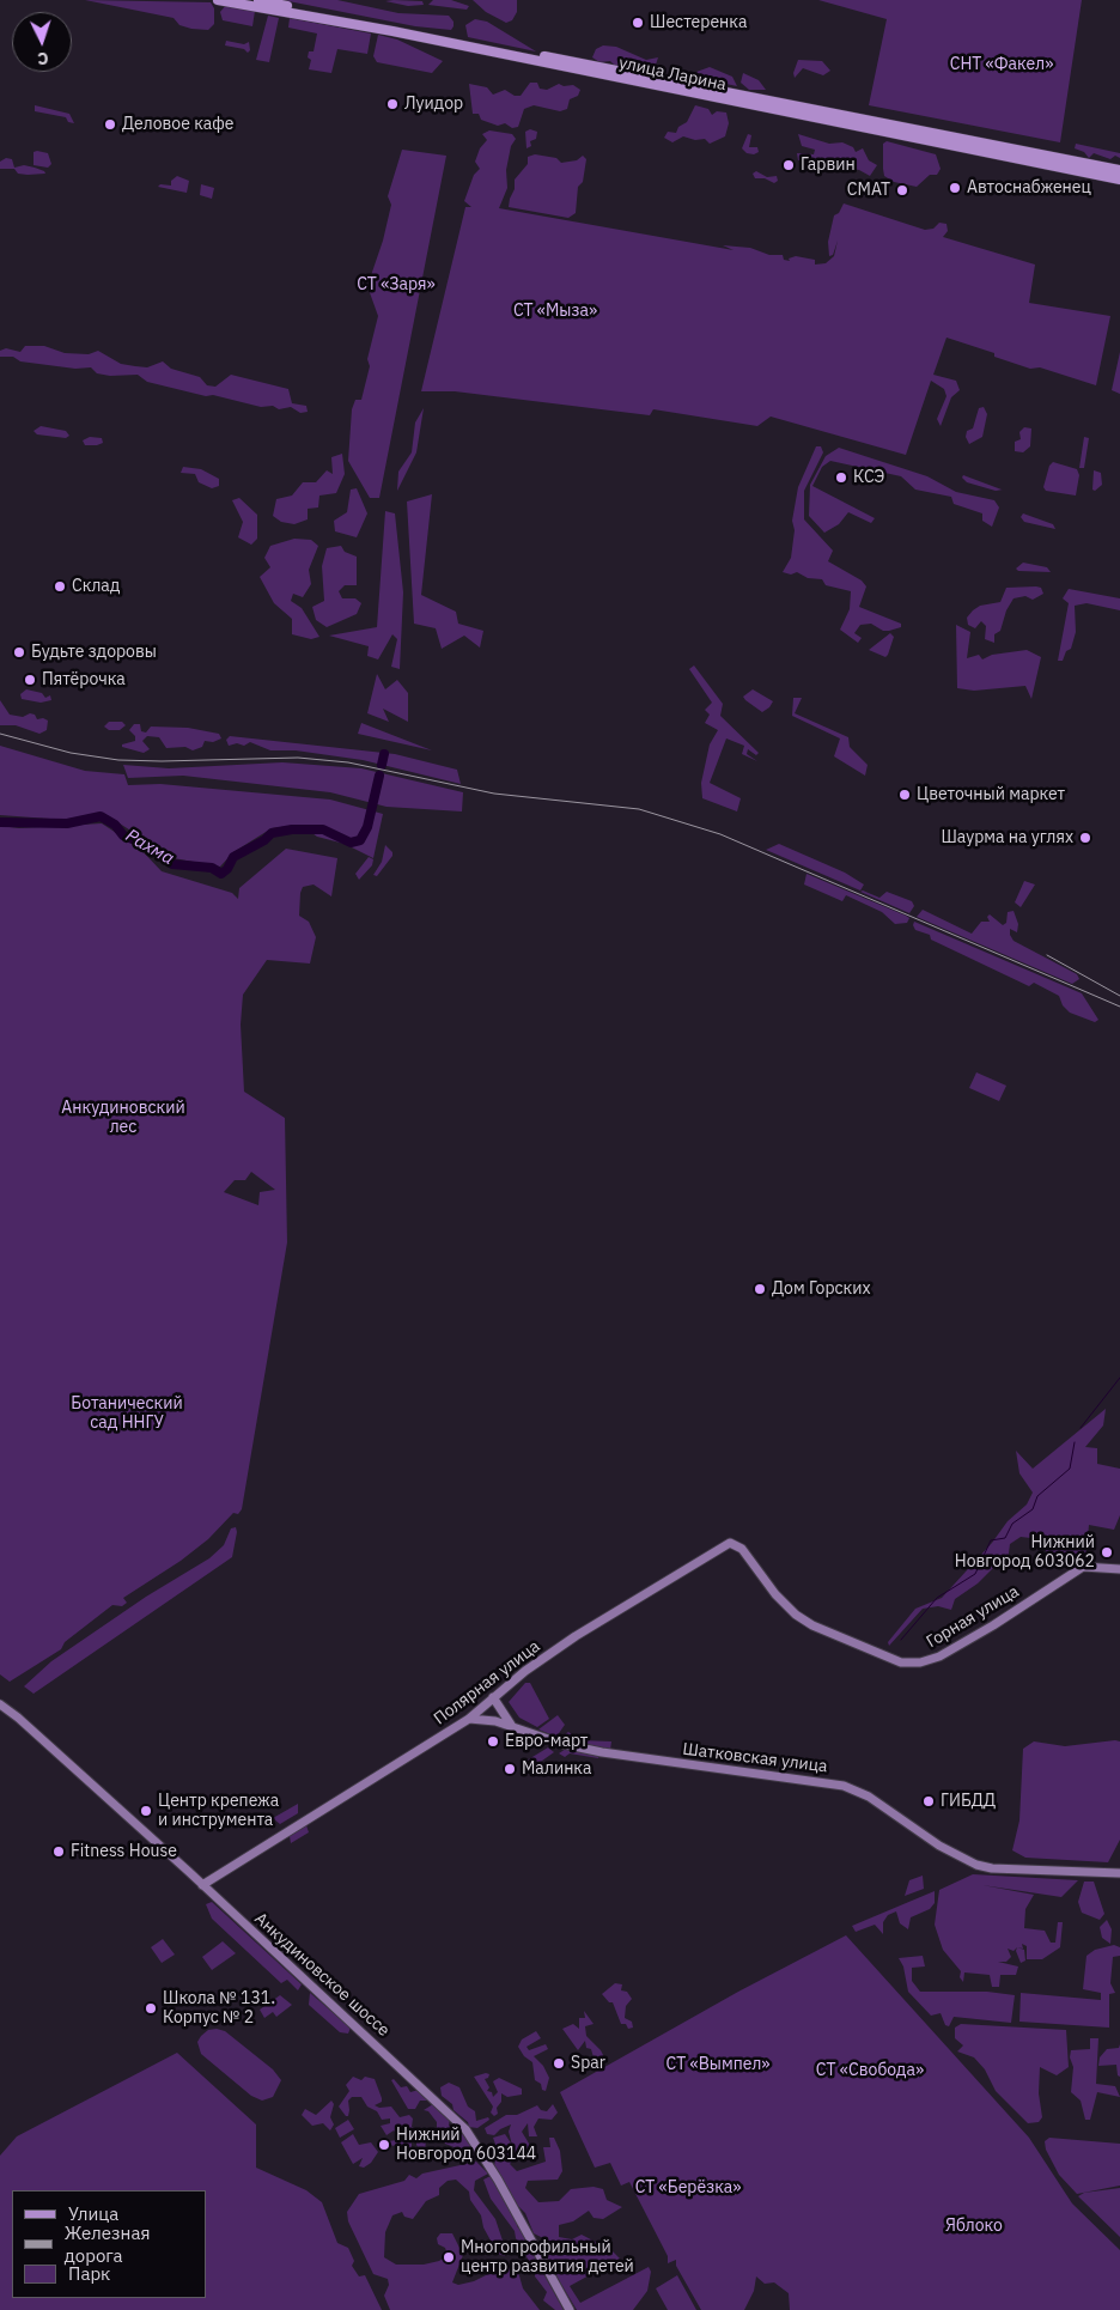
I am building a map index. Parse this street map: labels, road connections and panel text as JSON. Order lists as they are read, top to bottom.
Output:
{
  "streets": {
    "main road": [
      "улица Ларина",
      "Горная улица",
      "Полярная улица",
      "Шатковская улица",
      "Анкудиновское шоссе"
    ]
  },
  "crossings": [
    ["Горная улица", "Полярная улица"],
    ["Полярная улица", "Шатковская улица"],
    ["Полярная улица", "Анкудиновское шоссе"]
  ],
  "water": ["Рахма"],
  "parks": [
    "СНТ «Факел»",
    "СТ «Заря»",
    "СТ «Мыза»",
    "Анкудиновский лес",
    "Ботанический сад ННГУ",
    "СТ «Вымпел»",
    "СТ «Свобода»",
    "СТ «Берёзка»",
    "Яблоко"
  ],
  "places": [
    "Шестеренка",
    "Луидор",
    "Деловое кафе",
    "Гарвин",
    "Автоснабженец",
    "СМАТ",
    "КСЭ",
    "Склад",
    "Будьте здоровы",
    "Пятёрочка",
    "Цветочный маркет",
    "Шаурма на углях",
    "Дом Горских",
    "Нижний Новгород 603062",
    "Евро-март",
    "Малинка",
    "ГИБДД",
    "Центр крепежа и инструмента",
    "Fitness House",
    "Школа № 131. Корпус № 2",
    "Spar",
    "Нижний Новгород 603144",
    "Многопрофильный центр развития детей"
  ],
  "legend": ["Улица", "Железная дорога", "Парк"],
  "north": "bottom"
}
